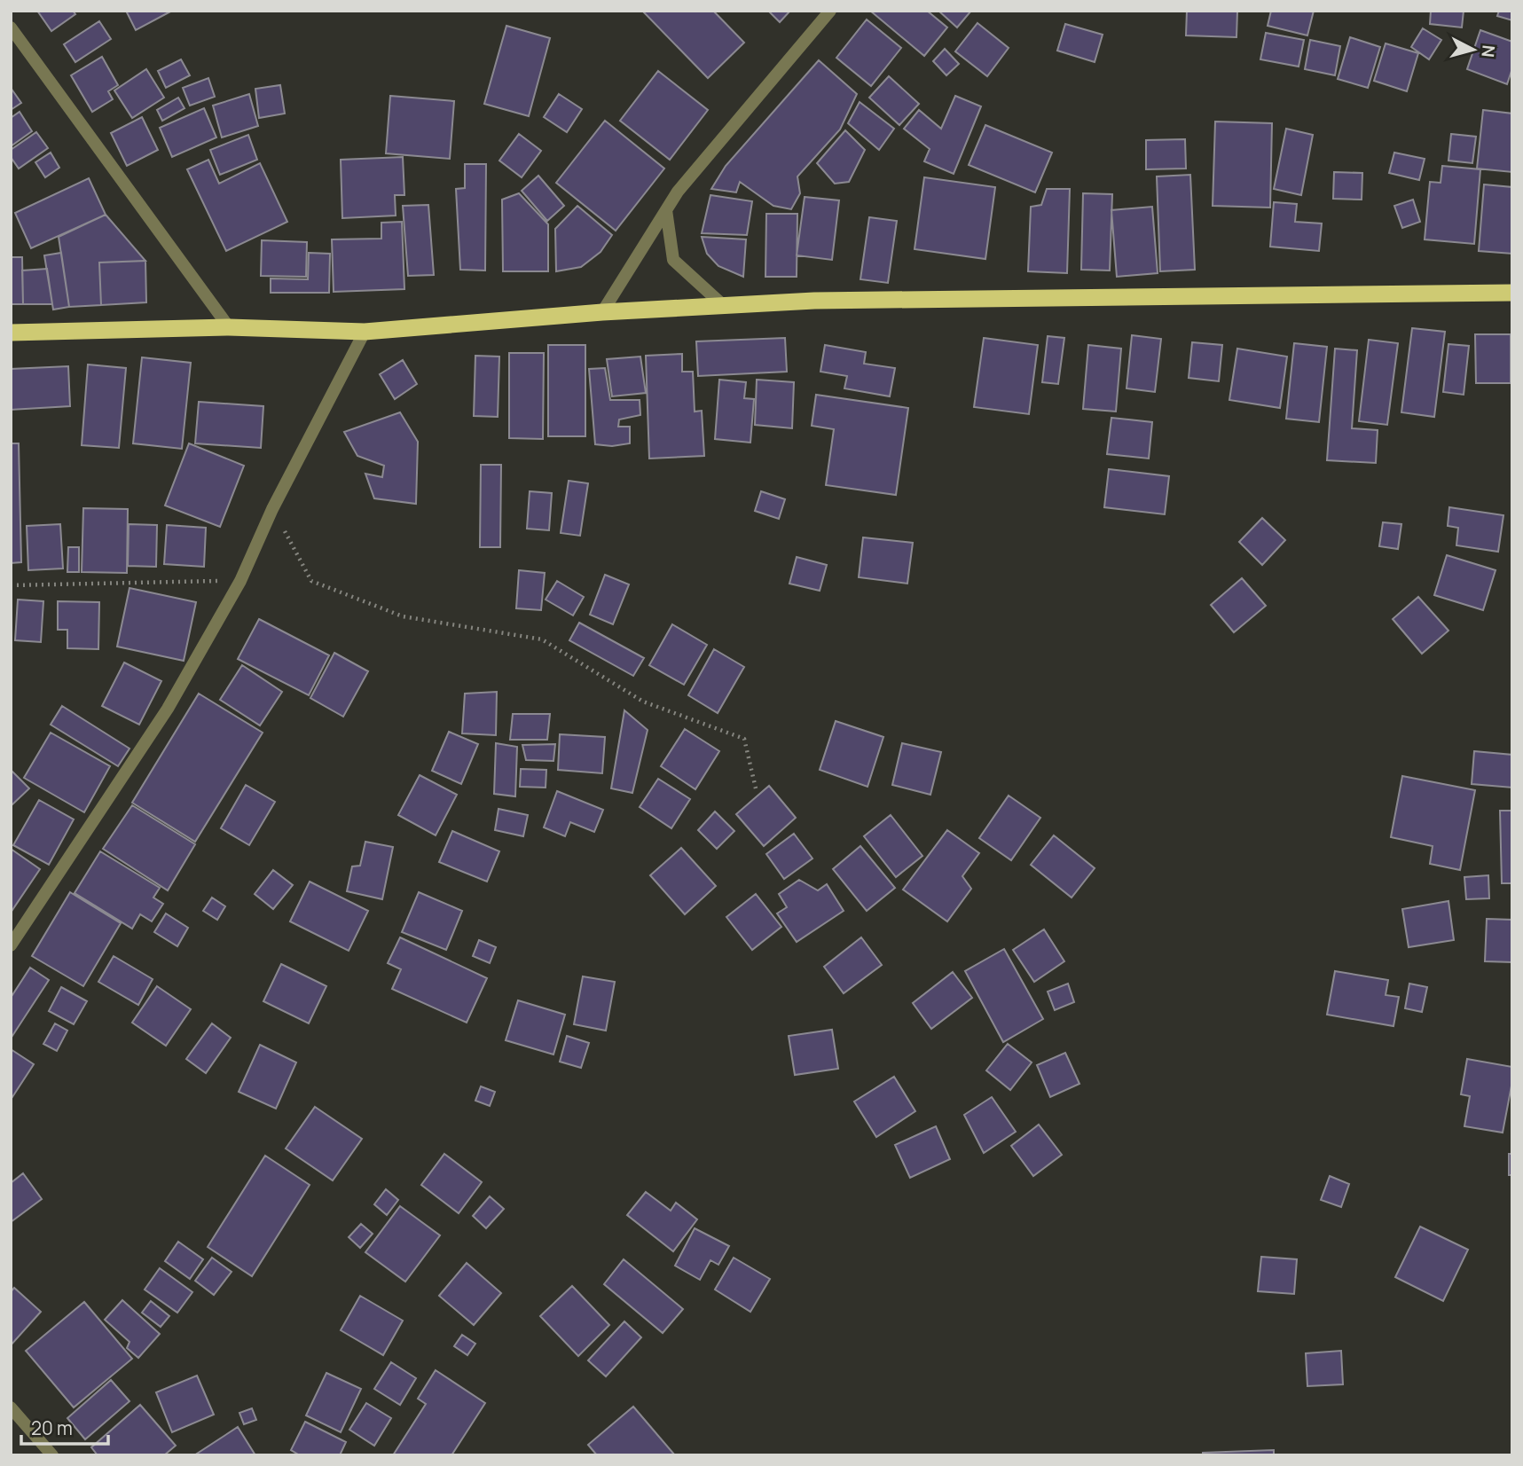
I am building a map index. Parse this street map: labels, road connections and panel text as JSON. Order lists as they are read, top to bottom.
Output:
{
  "scale_bar": "20 m",
  "north": "right"
}
